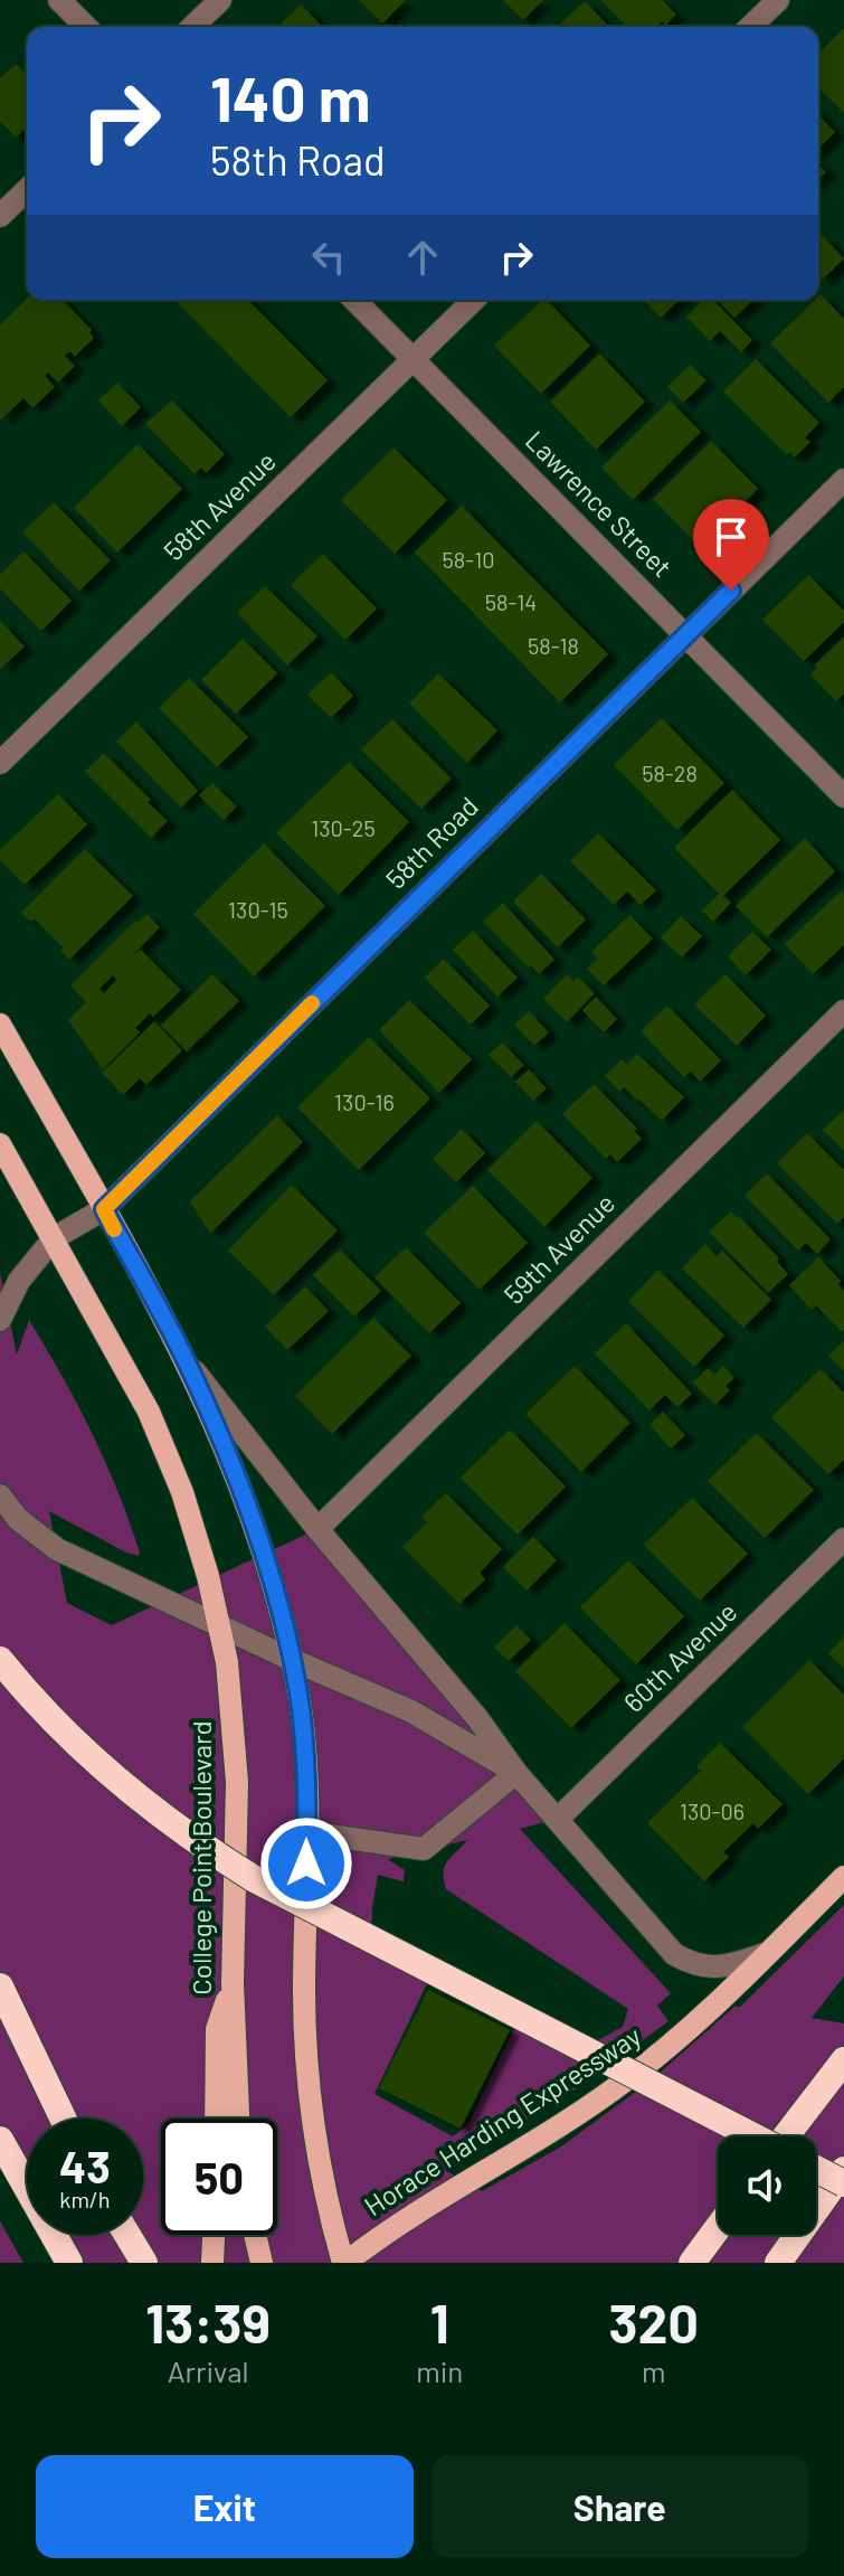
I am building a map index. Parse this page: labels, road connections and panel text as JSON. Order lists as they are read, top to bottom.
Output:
{
  "streets": {
    "main road": ["College Point Boulevard", "Horace Harding Expressway"],
    "street": [
      "Lawrence Street",
      "58th Avenue",
      "58th Road",
      "59th Avenue",
      "60th Avenue"
    ]
  },
  "crossings": [
    ["Lawrence Street", "58th Avenue"],
    ["Lawrence Street", "58th Road"],
    ["58th Road", "College Point Boulevard"]
  ],
  "house_numbers": [
    "58-10",
    "58-14",
    "58-18",
    "58-28",
    "130-25",
    "130-15",
    "130-16",
    "130-06"
  ],
  "page": {
    "turn": ["140 m", "58th Road"],
    "speed": "43 km/h",
    "limit": "50",
    "eta": [
      "13:39",
      "Arrival",
      "1",
      "min",
      "320",
      "m"
    ],
    "buttons": ["Exit", "Share"]
  }
}
